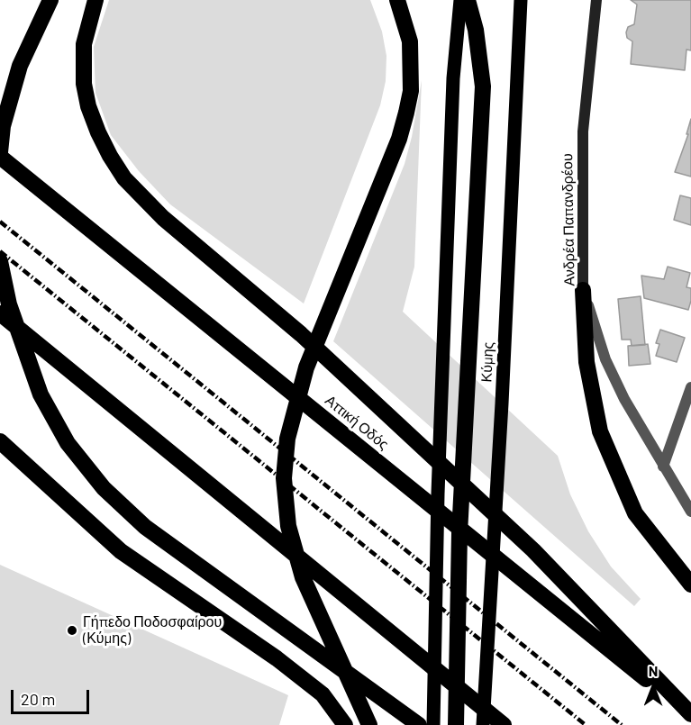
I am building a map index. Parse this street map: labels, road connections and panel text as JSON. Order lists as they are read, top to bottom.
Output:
{
  "streets": {
    "highway": ["Αττική Οδός"],
    "main road": ["Κύμης"],
    "street": ["Ανδρέα Παπανδρέου"]
  },
  "places": ["Γήπεδο Ποδοσφαίρου (Κύμης)"],
  "scale_bar": "20 m",
  "north": "top"
}
